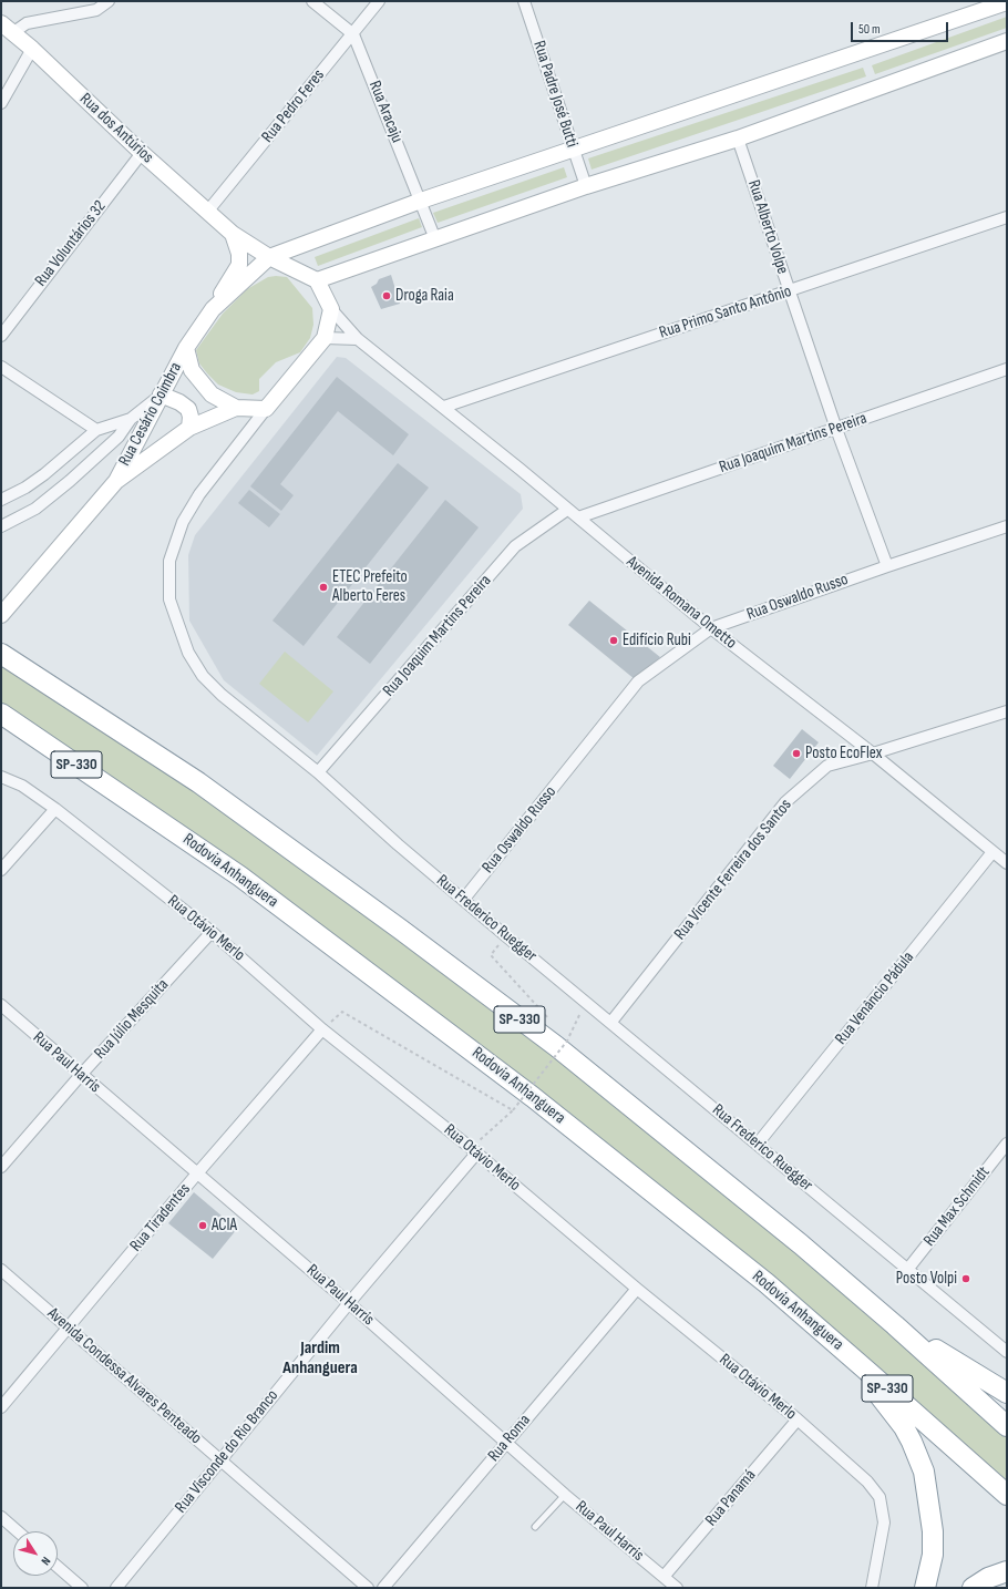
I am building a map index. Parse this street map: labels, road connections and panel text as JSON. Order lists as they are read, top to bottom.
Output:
{
  "streets": {
    "highway": ["SP-330", "Rodovia Anhanguera"],
    "street": [
      "Rua Padre José Butti",
      "Rua Pedro Feres",
      "Rua Aracaju",
      "Rua dos Antúrios",
      "Rua Alberto Volpe",
      "Rua Voluntários 32",
      "Rua Primo Santo Antônio",
      "Rua Cesário Coimbra",
      "Rua Joaquim Martins Pereira",
      "Rua Oswaldo Russo",
      "Avenida Romana Ometto",
      "Rua Vicente Ferreira dos Santos",
      "Rua Frederico Ruegger",
      "Rua Otávio Merlo",
      "Rua Venâncio Pádula",
      "Rua Júlio Mesquita",
      "Rua Paul Harris",
      "Rua Max Schmidt",
      "Rua Tiradentes",
      "Avenida Condessa Alvares Penteado",
      "Rua Roma",
      "Rua Visconde do Rio Branco",
      "Rua Panamá"
    ]
  },
  "crossings": [
    ["Rua Pedro Feres", "Rua Aracaju"],
    ["Rua Pedro Feres", "Rua dos Antúrios"],
    ["Rua dos Antúrios", "Rua Voluntários 32"],
    ["Rua dos Antúrios", "Rua Cesário Coimbra"],
    ["Rua dos Antúrios", "Avenida Romana Ometto"],
    ["Rua dos Antúrios", "Rua Frederico Ruegger"],
    ["Rua Alberto Volpe", "Rua Primo Santo Antônio"],
    ["Rua Alberto Volpe", "Rua Joaquim Martins Pereira"],
    ["Rua Alberto Volpe", "Rua Oswaldo Russo"],
    ["Rua Primo Santo Antônio", "Avenida Romana Ometto"],
    ["Rua Cesário Coimbra", "Avenida Romana Ometto"],
    ["Rua Cesário Coimbra", "Rua Frederico Ruegger"],
    ["Rua Joaquim Martins Pereira", "Avenida Romana Ometto"],
    ["Rua Joaquim Martins Pereira", "Rua Frederico Ruegger"],
    ["Rua Oswaldo Russo", "Avenida Romana Ometto"],
    ["Rua Oswaldo Russo", "Rua Frederico Ruegger"],
    ["Avenida Romana Ometto", "Rua Vicente Ferreira dos Santos"],
    ["Avenida Romana Ometto", "Rua Frederico Ruegger"],
    ["Avenida Romana Ometto", "Rua Venâncio Pádula"],
    ["Rua Vicente Ferreira dos Santos", "Rua Frederico Ruegger"],
    ["Rua Frederico Ruegger", "Rua Venâncio Pádula"],
    ["Rua Frederico Ruegger", "Rua Max Schmidt"],
    ["Rua Otávio Merlo", "Rua Júlio Mesquita"],
    ["Rua Otávio Merlo", "Rua Tiradentes"],
    ["Rua Otávio Merlo", "Rua Roma"],
    ["Rua Otávio Merlo", "Rua Visconde do Rio Branco"],
    ["Rua Otávio Merlo", "Rua Panamá"],
    ["Rua Júlio Mesquita", "Rua Paul Harris"],
    ["Rua Paul Harris", "Rua Tiradentes"],
    ["Rua Paul Harris", "Rua Roma"],
    ["Rua Paul Harris", "Rua Visconde do Rio Branco"],
    ["Rua Paul Harris", "Rua Panamá"],
    ["Rua Tiradentes", "Avenida Condessa Alvares Penteado"],
    ["Avenida Condessa Alvares Penteado", "Rua Visconde do Rio Branco"]
  ],
  "districts": ["Jardim Anhanguera"],
  "places": [
    "Droga Raia",
    "ETEC Prefeito Alberto Feres",
    "Edifício Rubi",
    "Posto EcoFlex",
    "ACIA",
    "Posto Volpi"
  ],
  "scale_bar": "50 m",
  "north": "bottom right"
}
